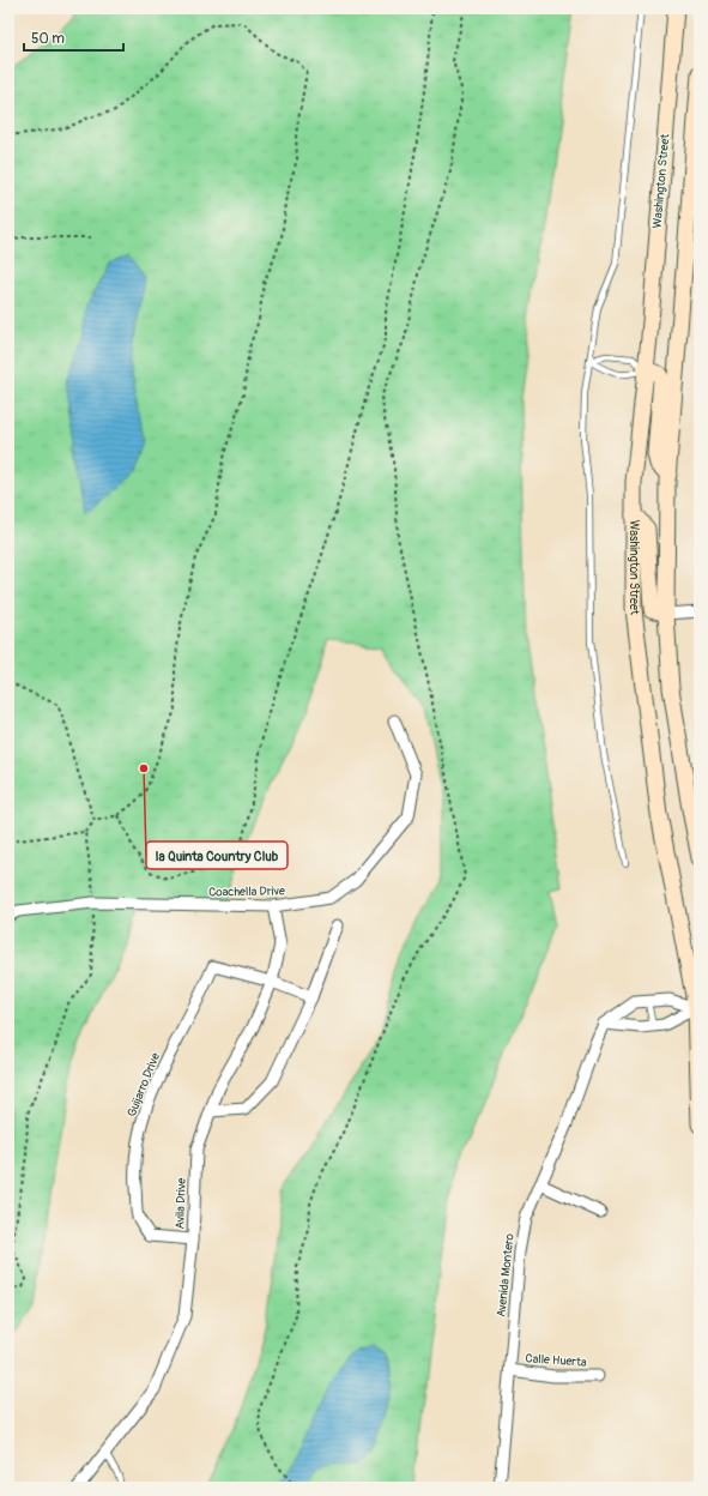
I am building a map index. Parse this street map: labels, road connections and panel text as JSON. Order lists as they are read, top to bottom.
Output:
{
  "streets": {
    "main road": ["Washington Street"],
    "street": [
      "Coachella Drive",
      "Guijarro Drive",
      "Avila Drive",
      "Avenida Montero",
      "Calle Huerta"
    ]
  },
  "crossings": [
    ["Washington Street", "Avenida Montero"],
    ["Coachella Drive", "Avila Drive"],
    ["Guijarro Drive", "Avila Drive"],
    ["Avenida Montero", "Calle Huerta"]
  ],
  "places": ["la Quinta Country Club"],
  "scale_bar": "50 m"
}
